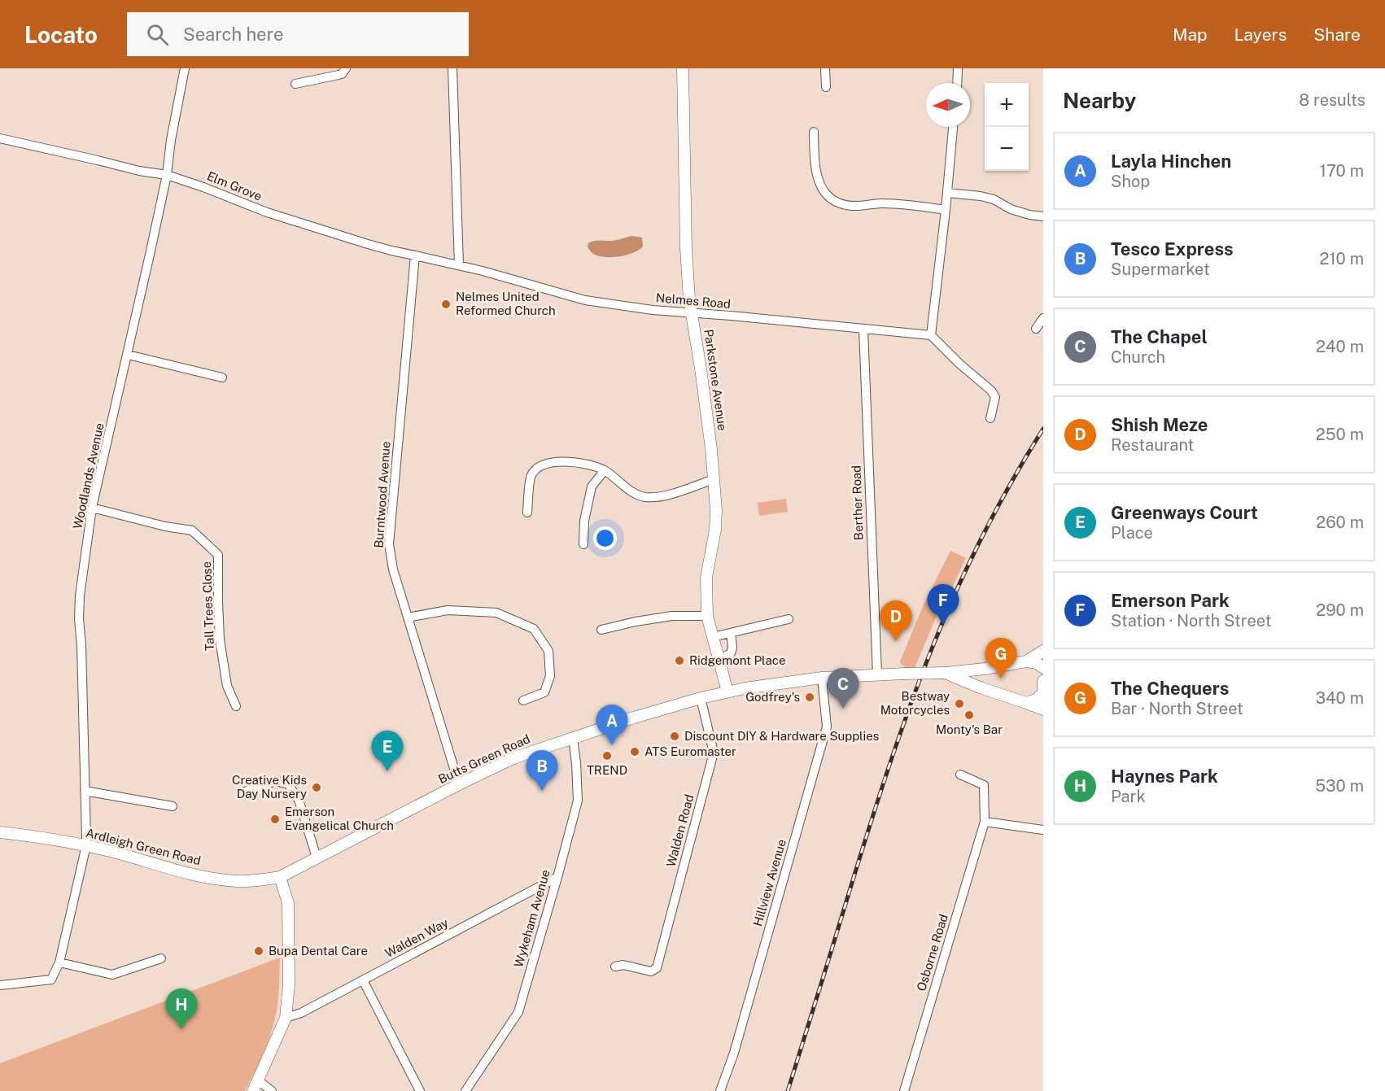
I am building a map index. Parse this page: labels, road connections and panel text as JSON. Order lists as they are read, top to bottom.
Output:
{
  "streets": {
    "street": [
      "Elm Grove",
      "Nelmes Road",
      "Parkstone Avenue",
      "Woodlands Avenue",
      "Burntwood Avenue",
      "Berther Road",
      "Tall Trees Close",
      "Butts Green Road",
      "Walden Road",
      "Ardleigh Green Road",
      "Hillview Avenue",
      "Wykeham Avenue",
      "Walden Way",
      "Osborne Road"
    ]
  },
  "crossings": [
    ["Elm Grove", "Nelmes Road"],
    ["Elm Grove", "Woodlands Avenue"],
    ["Elm Grove", "Burntwood Avenue"],
    ["Nelmes Road", "Parkstone Avenue"],
    ["Nelmes Road", "Berther Road"],
    ["Parkstone Avenue", "Butts Green Road"],
    ["Woodlands Avenue", "Tall Trees Close"],
    ["Woodlands Avenue", "Ardleigh Green Road"],
    ["Burntwood Avenue", "Butts Green Road"],
    ["Berther Road", "Butts Green Road"],
    ["Butts Green Road", "Walden Road"],
    ["Butts Green Road", "Ardleigh Green Road"],
    ["Butts Green Road", "Hillview Avenue"],
    ["Butts Green Road", "Wykeham Avenue"],
    ["Wykeham Avenue", "Walden Way"]
  ],
  "places": [
    "Nelmes United Reformed Church",
    "Ridgemont Place",
    "Godfrey's",
    "Bestway Motorcycles",
    "Monty's Bar",
    "Discount DIY & Hardware Supplies",
    "ATS Euromaster",
    "TREND",
    "Creative Kids Day Nursery",
    "Emerson Evangelical Church",
    "Bupa Dental Care"
  ],
  "north": "left",
  "page": {
    "header": "Locato",
    "search": "Search here",
    "nav": ["Map", "Layers", "Share"],
    "heading": ["Nearby", "8 results"],
    "map_buttons": ["+", "−"],
    "list": [
      {
        "mark": "A",
        "name": "Layla Hinchen",
        "note": "Shop",
        "value": "170 m"
      },
      {
        "mark": "B",
        "name": "Tesco Express",
        "note": "Supermarket",
        "value": "210 m"
      },
      {
        "mark": "C",
        "name": "The Chapel",
        "note": "Church",
        "value": "240 m"
      },
      {
        "mark": "D",
        "name": "Shish Meze",
        "note": "Restaurant",
        "value": "250 m"
      },
      {
        "mark": "E",
        "name": "Greenways Court",
        "note": "Place",
        "value": "260 m"
      },
      {
        "mark": "F",
        "name": "Emerson Park",
        "note": "Station · North Street",
        "value": "290 m"
      },
      {
        "mark": "G",
        "name": "The Chequers",
        "note": "Bar · North Street",
        "value": "340 m"
      },
      {
        "mark": "H",
        "name": "Haynes Park",
        "note": "Park",
        "value": "530 m"
      }
    ],
    "pins": [
      "F",
      "D",
      "G",
      "C",
      "A",
      "E",
      "B",
      "H"
    ]
  }
}
